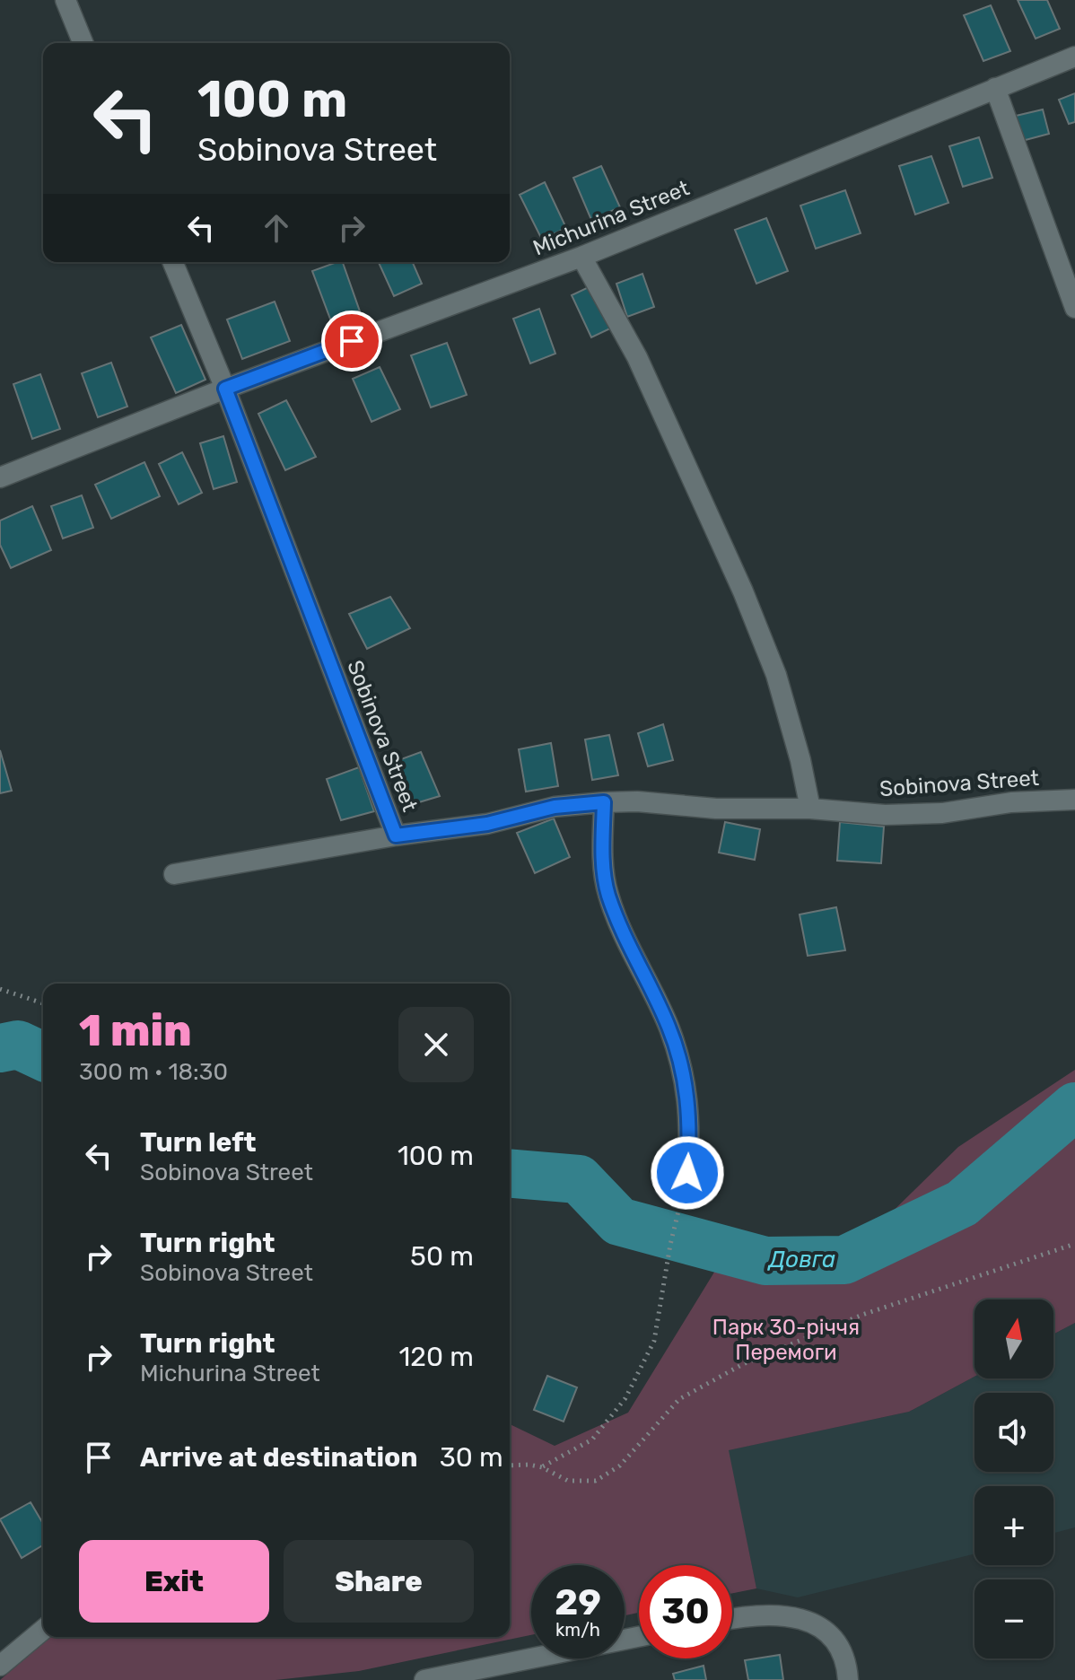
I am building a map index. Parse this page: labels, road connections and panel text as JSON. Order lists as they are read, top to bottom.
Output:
{
  "streets": {
    "street": ["Michurina Street", "Sobinova Street"]
  },
  "crossings": [
    ["Michurina Street", "Sobinova Street"]
  ],
  "water": ["Довга"],
  "parks": ["Парк 30-річчя Перемоги"],
  "north": "top",
  "page": {
    "turn": ["100 m", "Sobinova Street"],
    "heading": ["1 min", "300 m · 18:30"],
    "list": [
      {
        "name": "Turn left",
        "note": "Sobinova Street",
        "value": "100 m"
      },
      {
        "name": "Turn right",
        "note": "Sobinova Street",
        "value": "50 m"
      },
      {
        "name": "Turn right",
        "note": "Michurina Street",
        "value": "120 m"
      },
      {
        "name": "Arrive at destination",
        "value": "30 m"
      }
    ],
    "map_buttons": ["+", "−"],
    "buttons": ["Exit", "Share"],
    "speed": "29 km/h",
    "limit": "30"
  }
}
